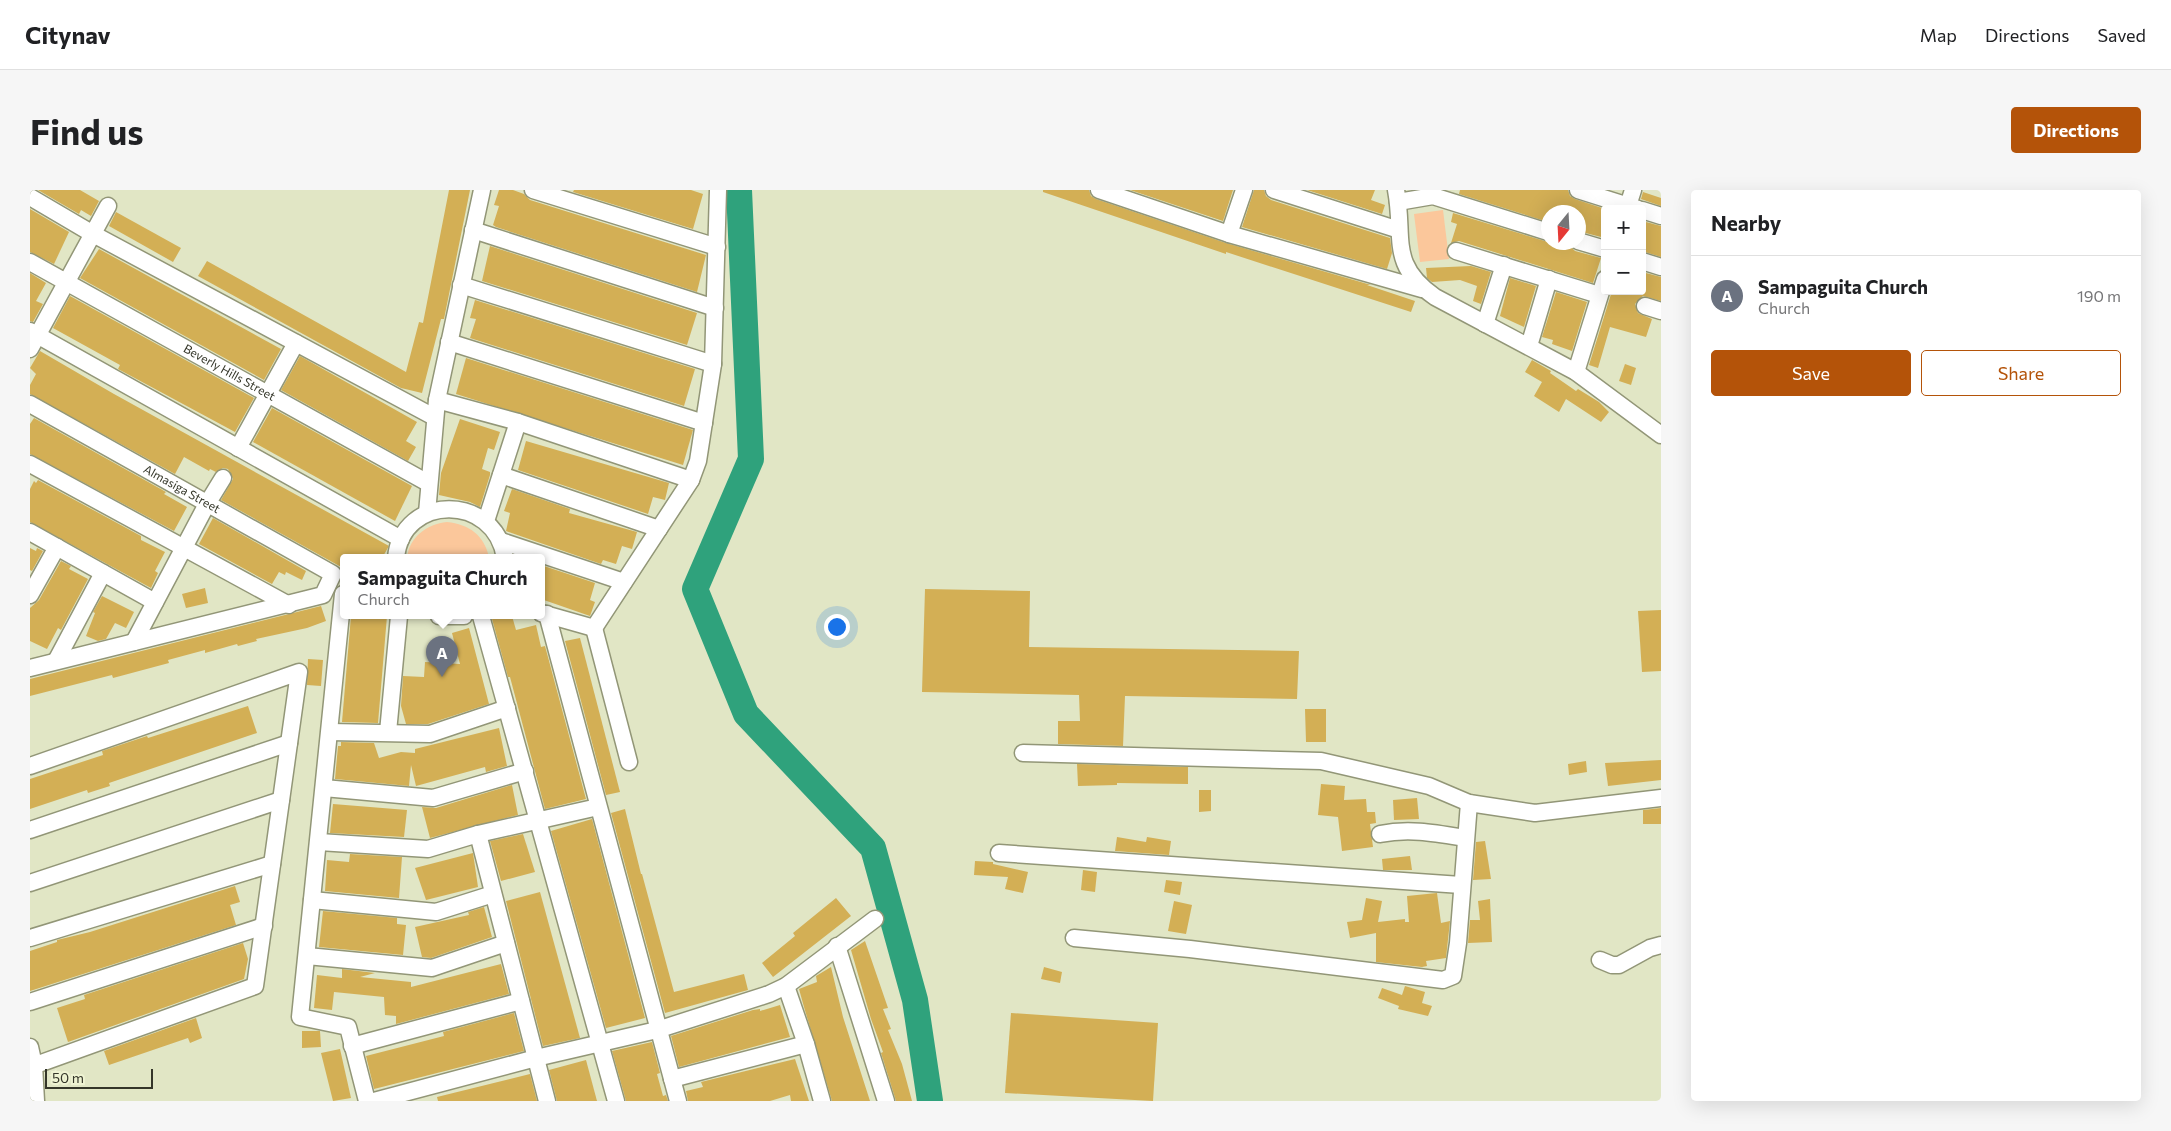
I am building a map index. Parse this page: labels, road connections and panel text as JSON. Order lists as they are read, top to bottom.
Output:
{
  "streets": {
    "street": ["Beverly Hills Street", "Almasiga Street"]
  },
  "scale_bar": "50 m",
  "north": "bottom",
  "page": {
    "header": "Citynav",
    "nav": ["Map", "Directions", "Saved"],
    "buttons": [
      "Directions",
      ["Save", "Share"]
    ],
    "title": "Find us",
    "heading": "Nearby",
    "map_buttons": ["+", "−"],
    "list": [
      {
        "mark": "A",
        "name": "Sampaguita Church",
        "note": "Church",
        "value": "190 m"
      }
    ],
    "popup": ["Sampaguita Church", "Church"],
    "pins": "A",
    "scale": "50 m"
  }
}
